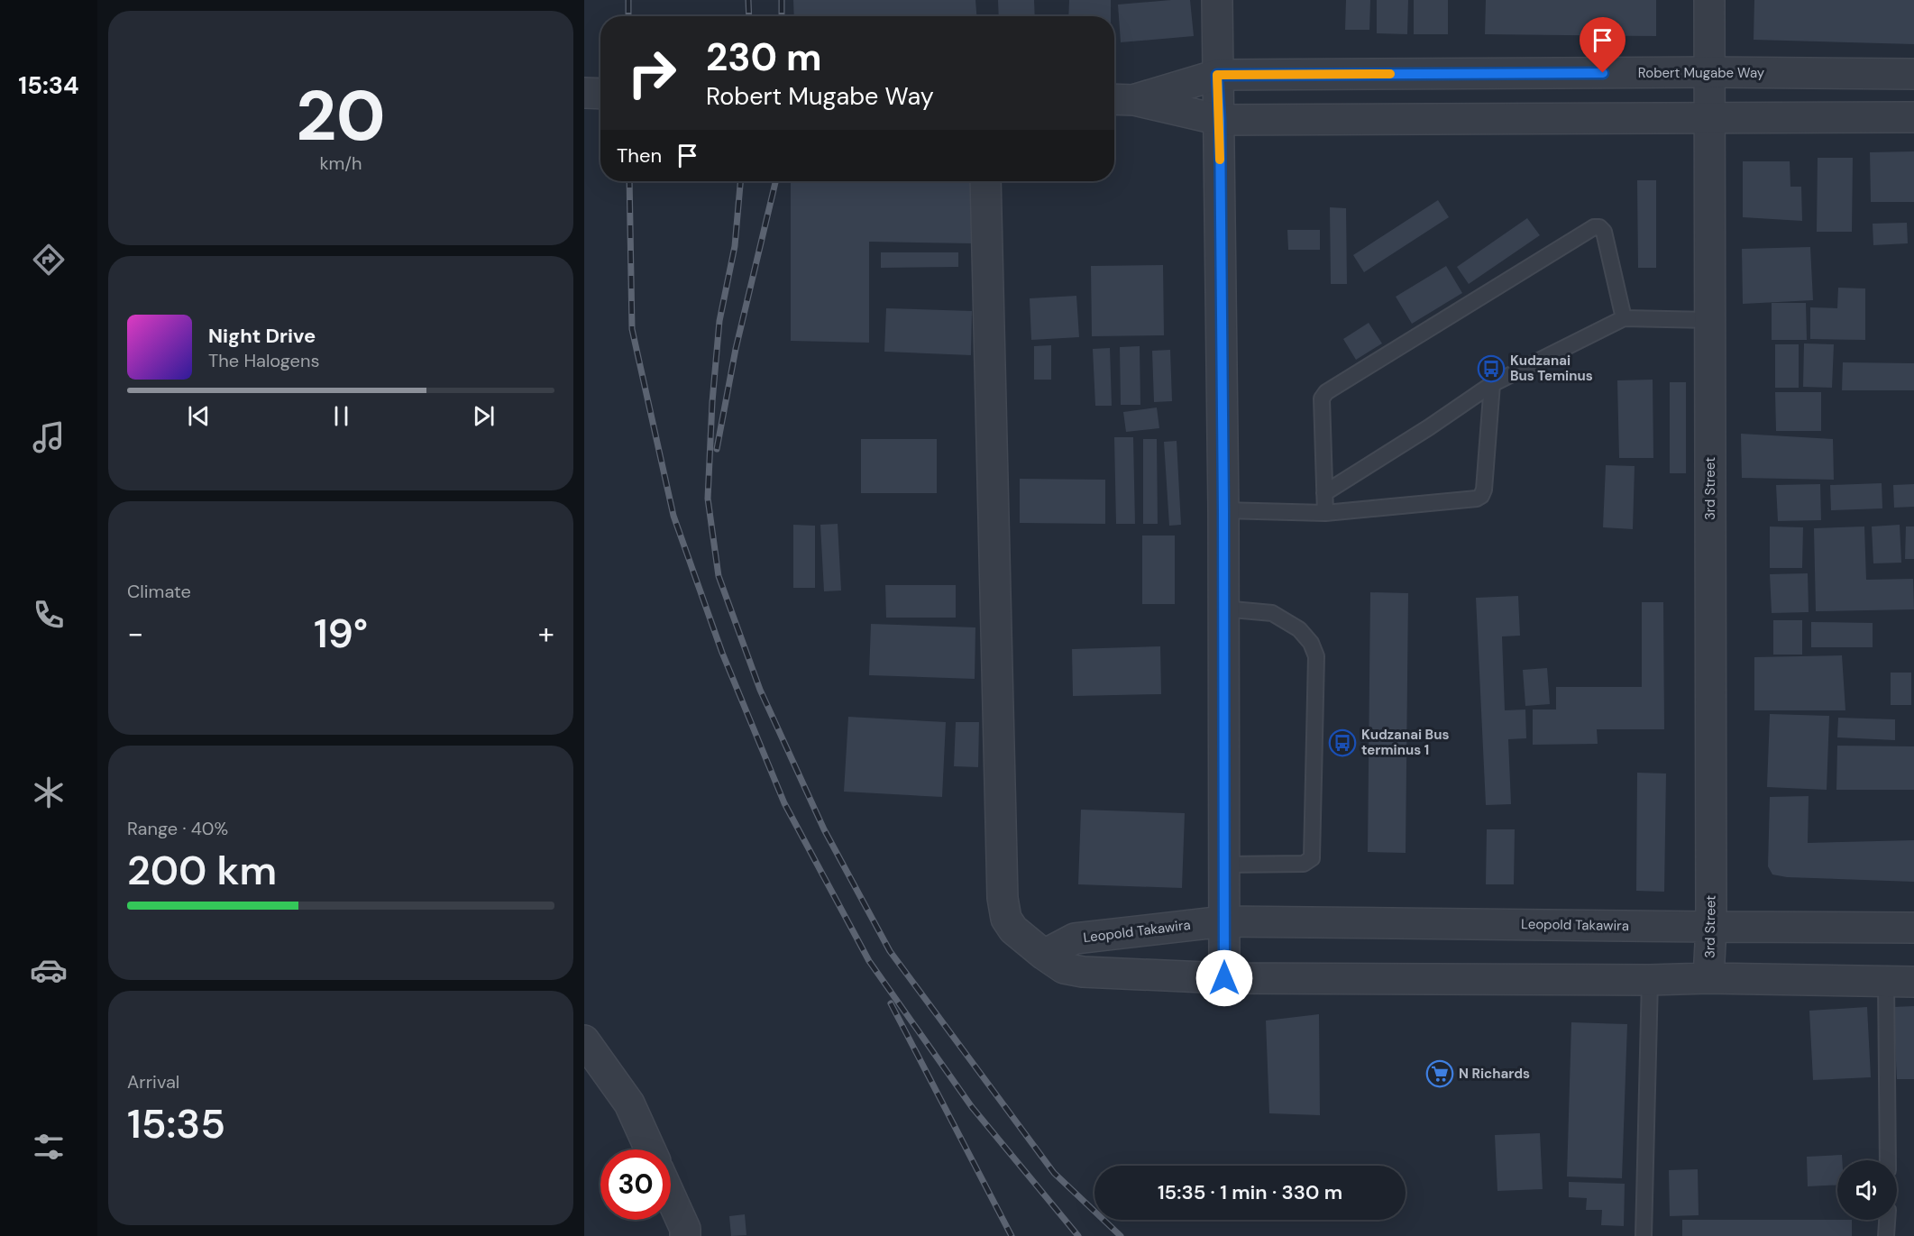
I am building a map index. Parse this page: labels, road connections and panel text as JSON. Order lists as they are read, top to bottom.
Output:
{
  "streets": {
    "street": ["Robert Mugabe Way", "3rd Street", "Leopold Takawira"]
  },
  "crossings": [
    ["Robert Mugabe Way", "3rd Street"],
    ["3rd Street", "Leopold Takawira"]
  ],
  "places": {
    "bus stop": ["Kudzanai Bus Teminus", "Kudzanai Bus terminus 1"],
    "supermarket": ["N Richards"]
  },
  "page": {
    "tabs": "15:34",
    "tile": [
      ["20", "km/h"],
      "Climate",
      ["Range · 40%", "200 km"],
      ["Arrival", "15:35"]
    ],
    "turn": ["230 m", "Robert Mugabe Way"],
    "then": "Then",
    "song": ["Night Drive", "The Halogens"],
    "heat": ["−", "19°", "+"],
    "limit": "30",
    "trip": "15:35 · 1 min · 330 m"
  }
}
